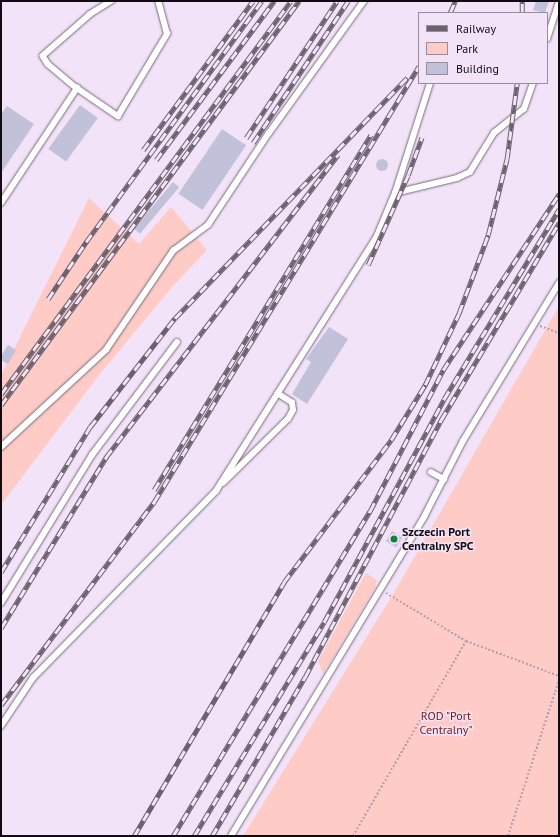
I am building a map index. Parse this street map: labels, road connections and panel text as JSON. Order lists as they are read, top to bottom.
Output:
{
  "parks": ["ROD \"Port Centralny\""],
  "places": ["Szczecin Port Centralny SPC"],
  "legend": ["Railway", "Park", "Building"]
}
